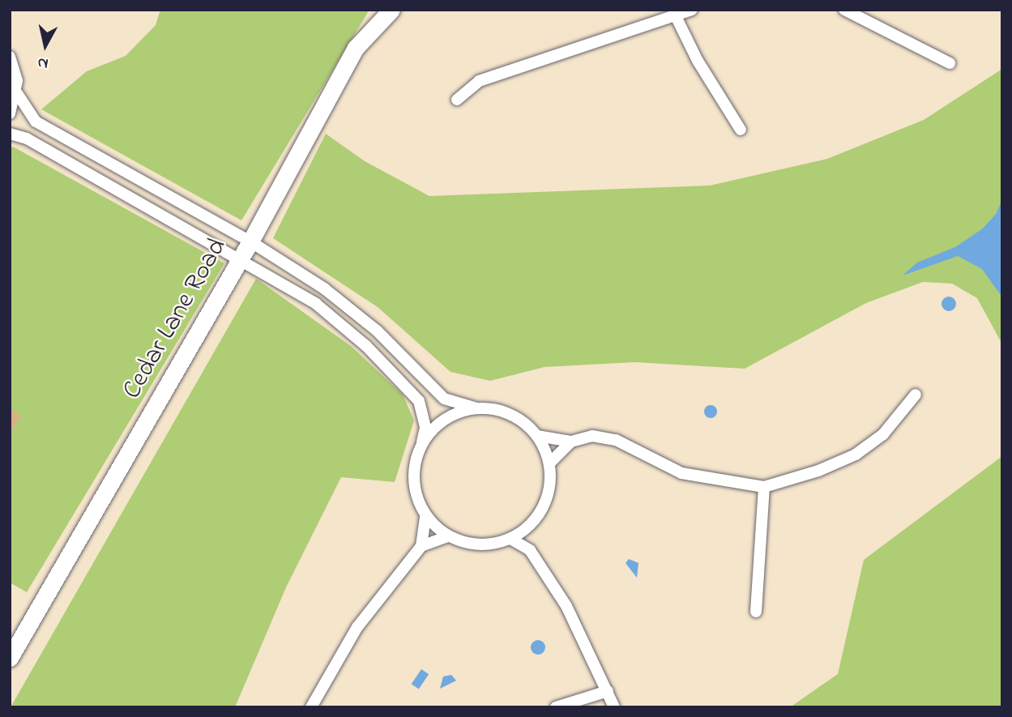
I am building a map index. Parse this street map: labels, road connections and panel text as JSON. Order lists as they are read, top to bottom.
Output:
{
  "streets": {
    "street": ["Cedar Lane Road"]
  },
  "north": "bottom"
}
